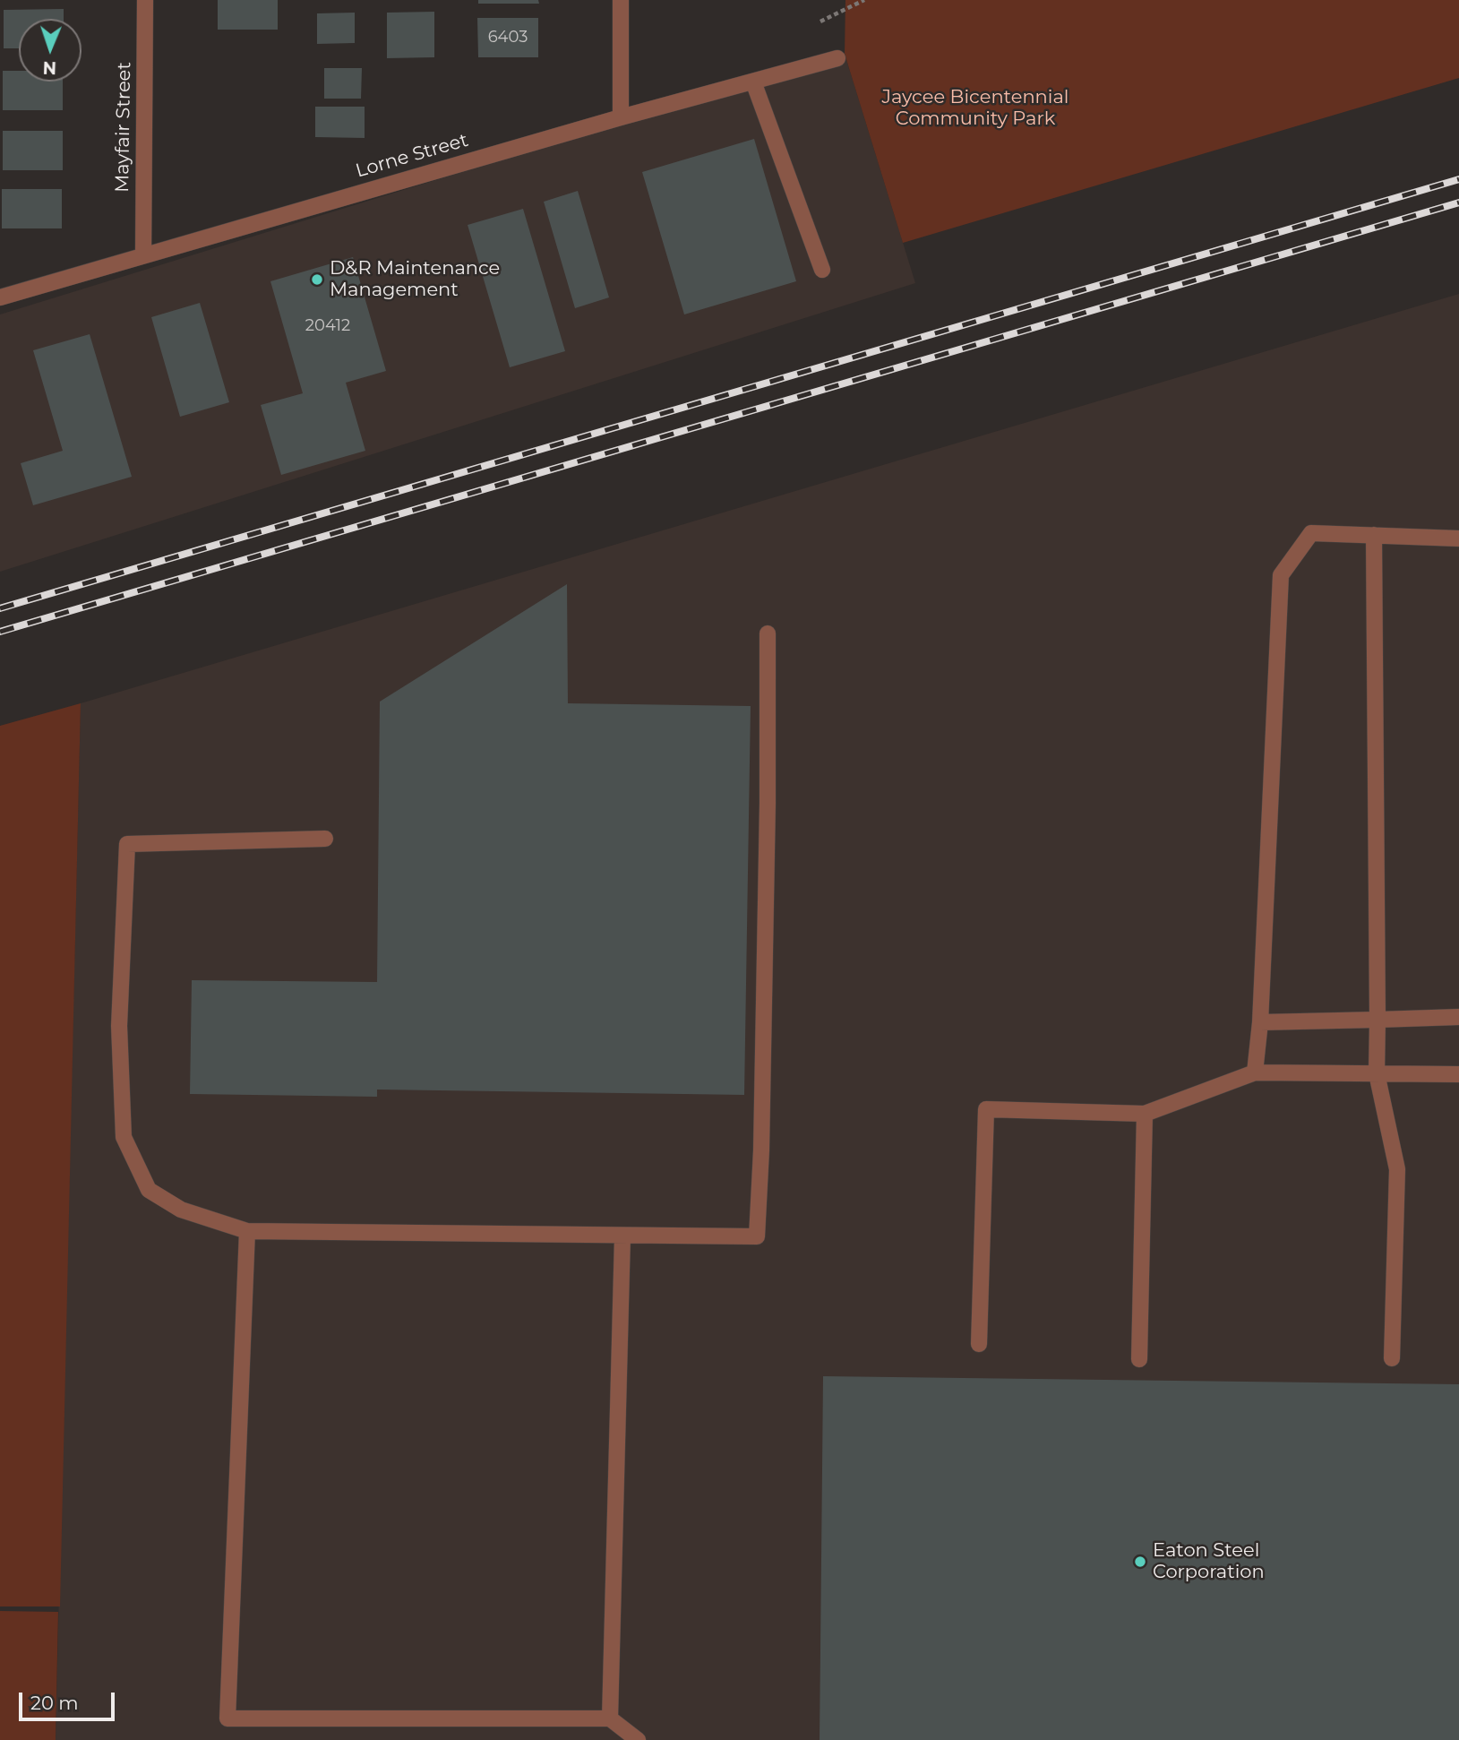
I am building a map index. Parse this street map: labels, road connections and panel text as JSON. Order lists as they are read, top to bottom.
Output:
{
  "streets": {
    "street": ["Mayfair Street", "Lorne Street"]
  },
  "crossings": [
    ["Mayfair Street", "Lorne Street"]
  ],
  "parks": ["Jaycee Bicentennial Community Park"],
  "places": ["D&R Maintenance Management", "Eaton Steel Corporation"],
  "house_numbers": ["6403", "20412"],
  "scale_bar": "20 m",
  "north": "bottom"
}
